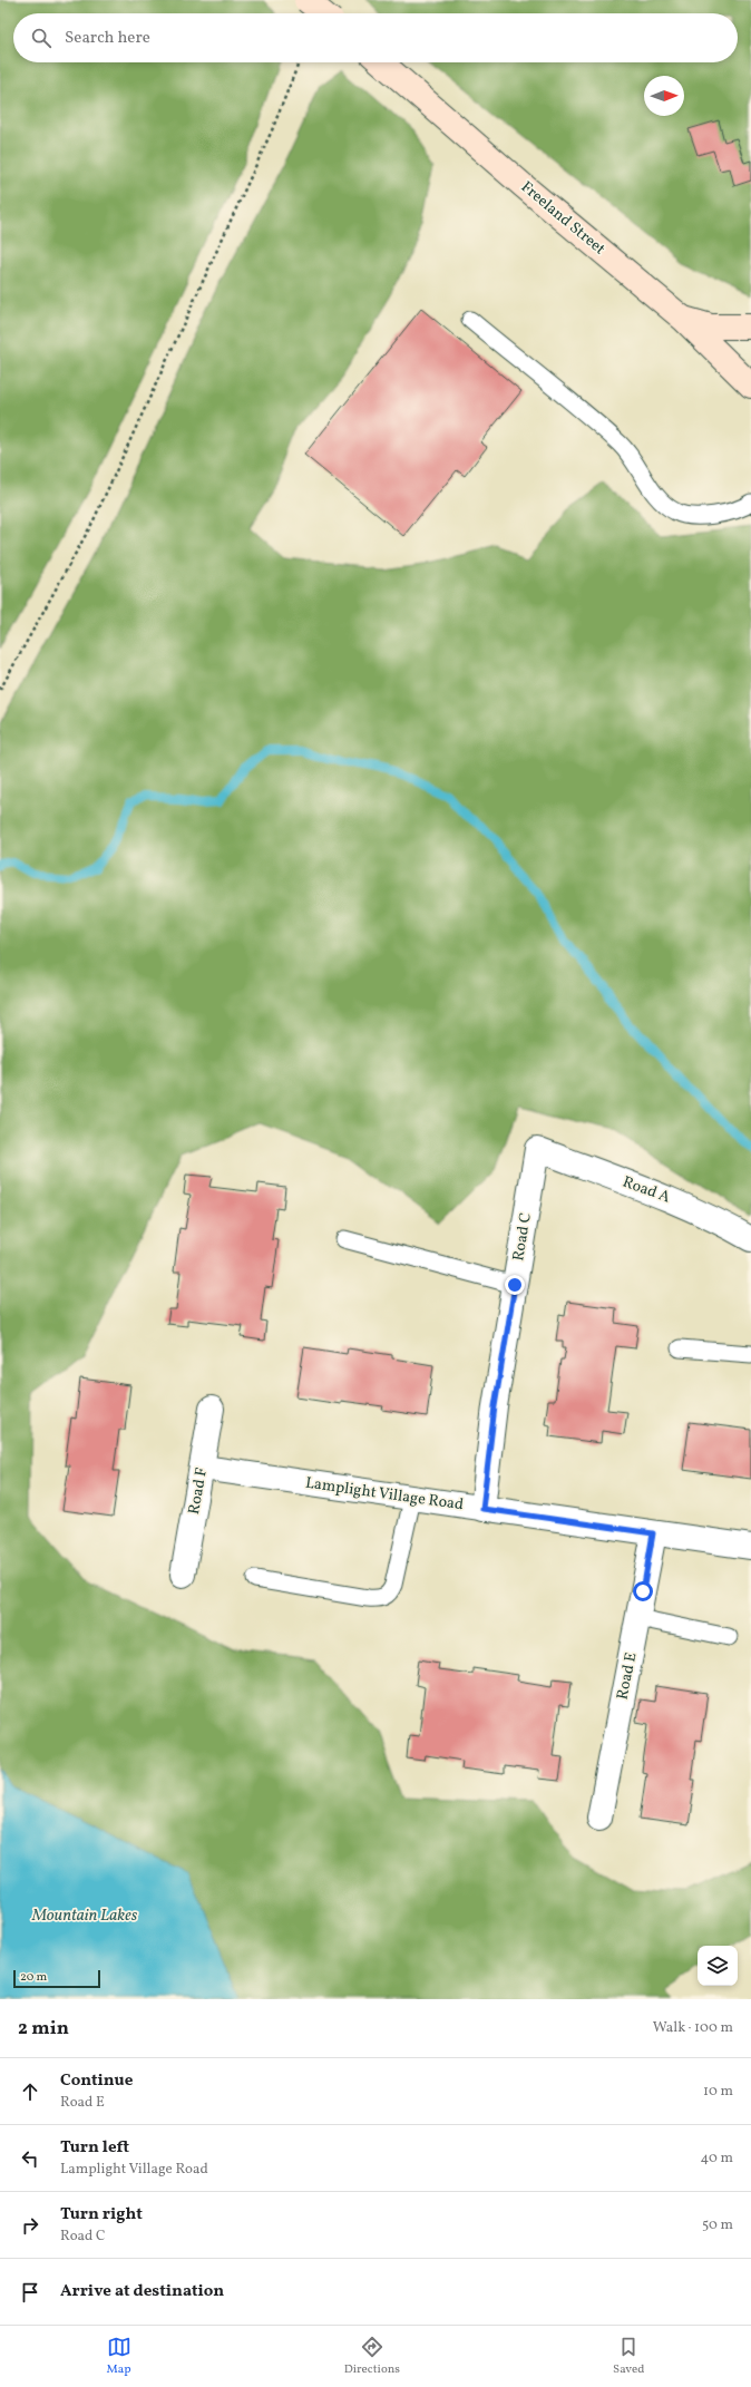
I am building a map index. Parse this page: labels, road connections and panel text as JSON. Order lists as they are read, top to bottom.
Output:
{
  "streets": {
    "main road": ["Freeland Street"],
    "street": [
      "Road A",
      "Road C",
      "Road F",
      "Lamplight Village Road",
      "Road E"
    ]
  },
  "crossings": [
    ["Road A", "Road C"],
    ["Road C", "Lamplight Village Road"],
    ["Road F", "Lamplight Village Road"],
    ["Lamplight Village Road", "Road E"]
  ],
  "water": ["Mountain Lakes"],
  "scale_bar": "20 m",
  "north": "right",
  "page": {
    "search": "Search here",
    "scale": "20 m",
    "heading": ["2 min", "Walk · 100 m"],
    "list": [
      ["Continue", "Road E", "10 m"],
      ["Turn left", "Lamplight Village Road", "40 m"],
      ["Turn right", "Road C", "50 m"],
      "Arrive at destination"
    ],
    "nav": ["Map", "Directions", "Saved"]
  }
}
